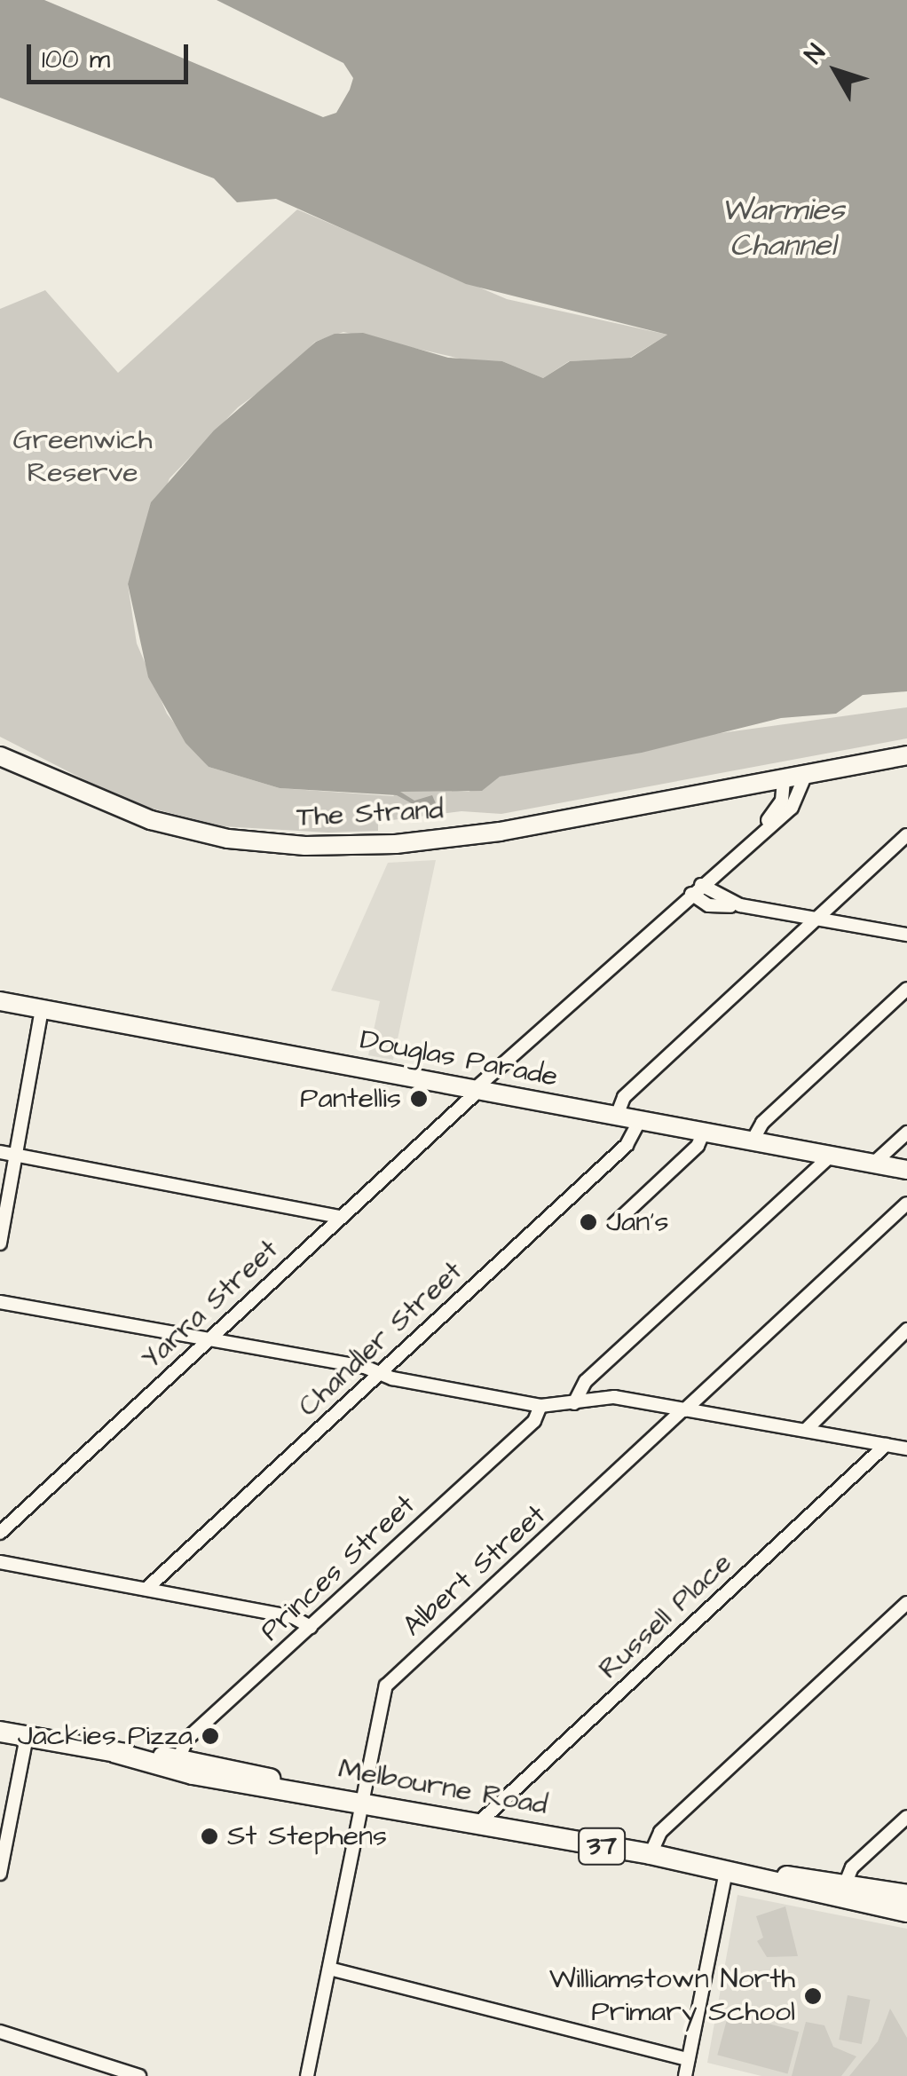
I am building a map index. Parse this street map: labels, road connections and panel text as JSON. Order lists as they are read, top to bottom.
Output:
{
  "streets": {
    "main road": ["Melbourne Road", "37"],
    "street": [
      "The Strand",
      "Douglas Parade",
      "Yarra Street",
      "Chandler Street",
      "Princes Street",
      "Albert Street",
      "Russell Place"
    ]
  },
  "crossings": [
    ["The Strand", "Yarra Street"],
    ["Douglas Parade", "Yarra Street"],
    ["Douglas Parade", "Chandler Street"],
    ["Princes Street", "Melbourne Road"],
    ["Albert Street", "Melbourne Road"],
    ["Russell Place", "Melbourne Road"]
  ],
  "water": ["Warmies Channel"],
  "parks": ["Greenwich Reserve"],
  "places": [
    "Pantellis",
    "Jan's",
    "Jackies Pizza",
    "St Stephens",
    "Williamstown North Primary School"
  ],
  "scale_bar": "100 m",
  "north": "top left"
}
